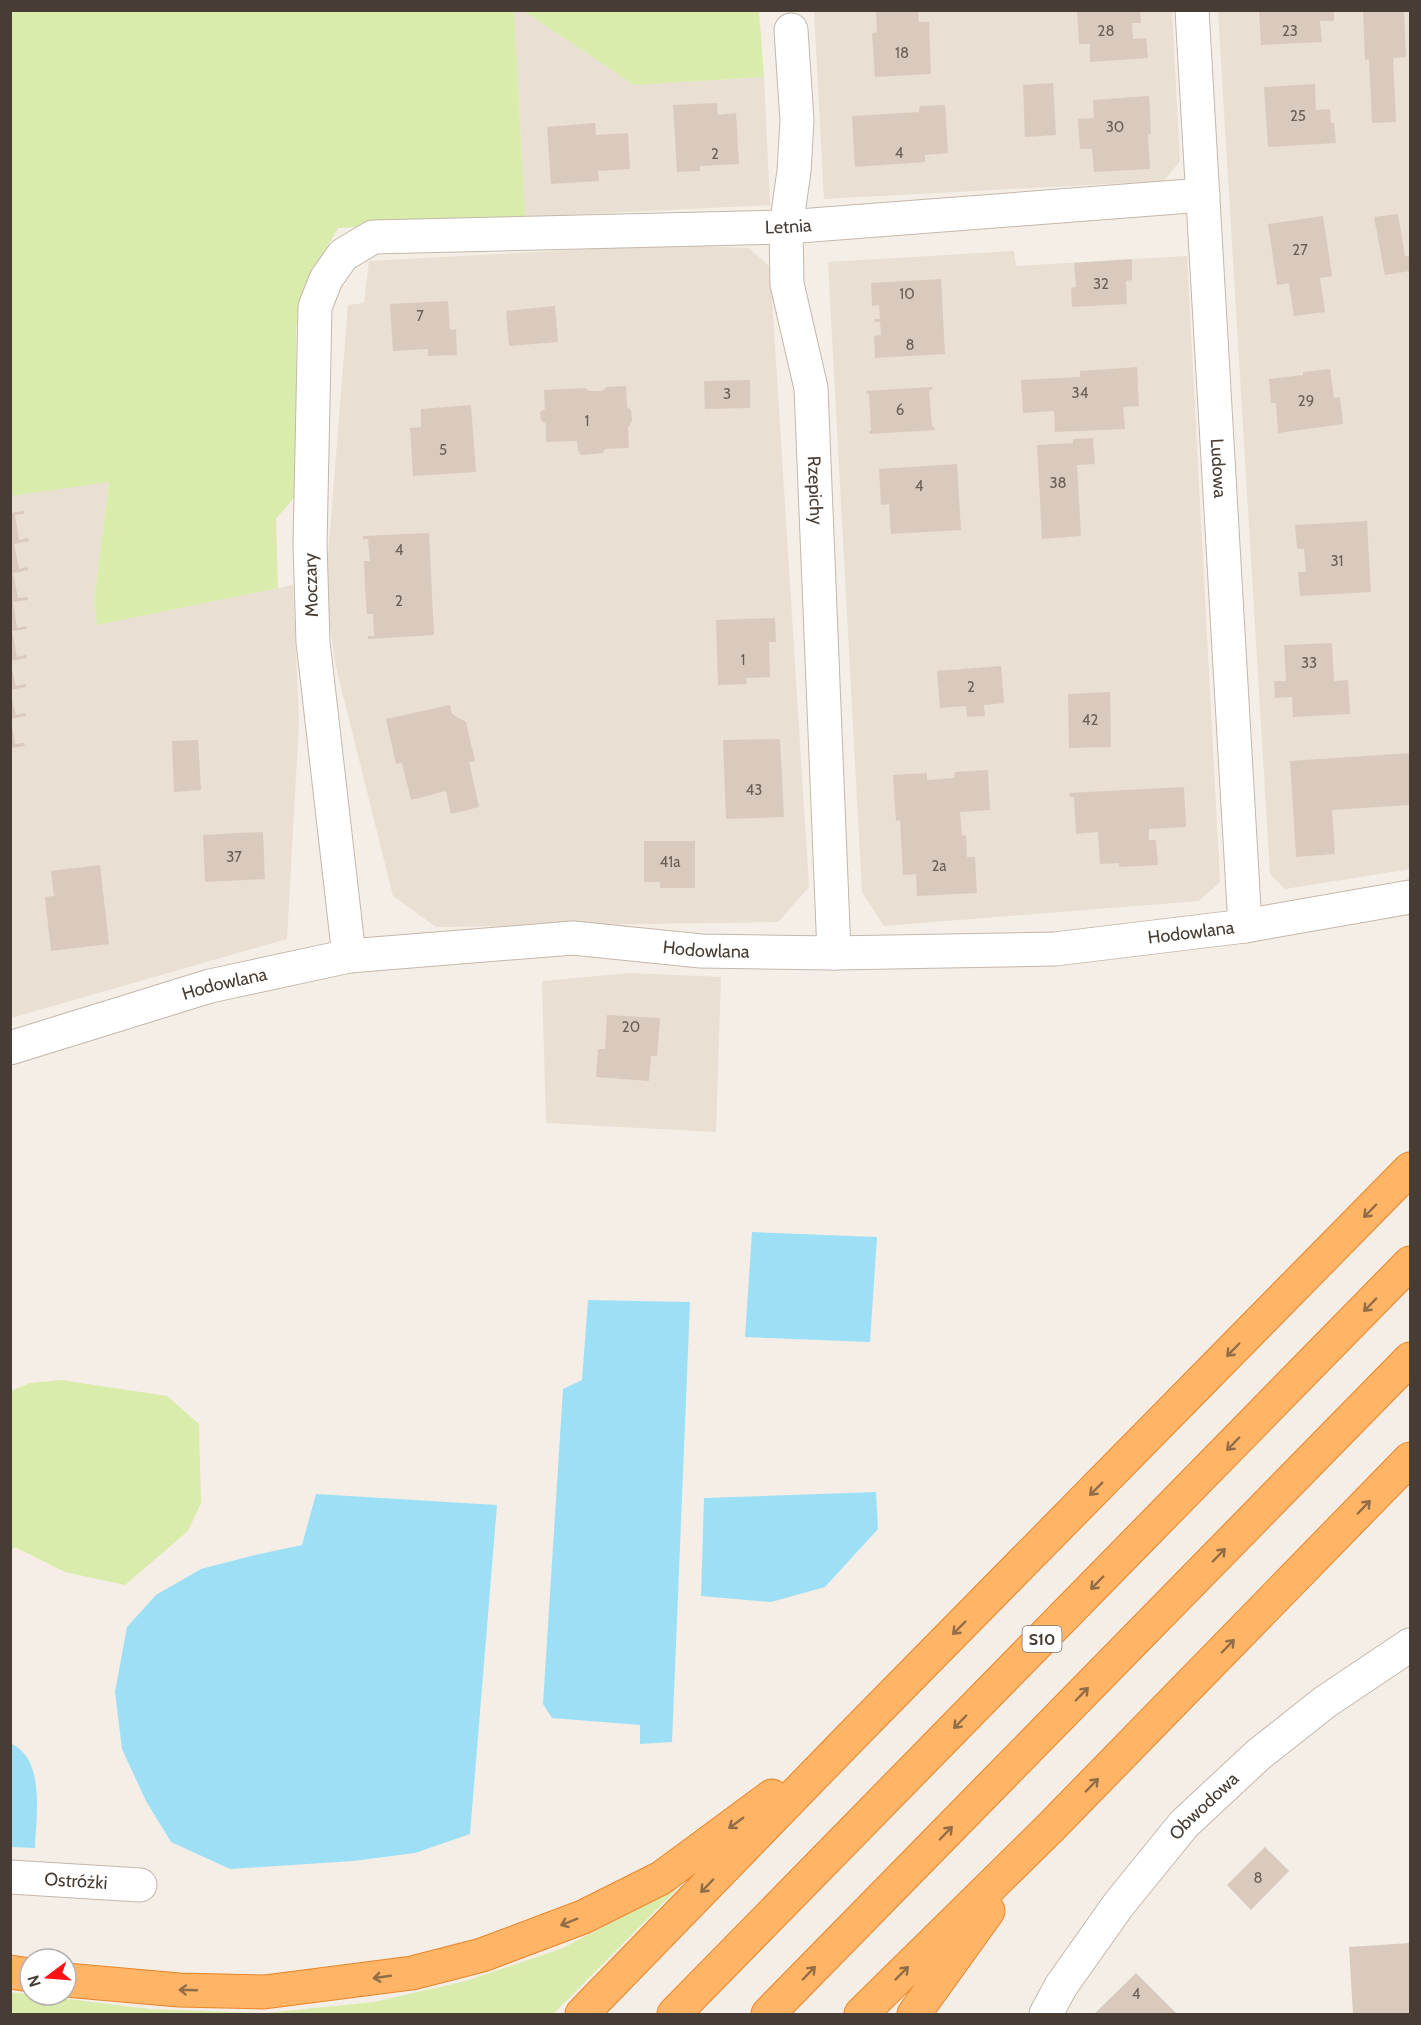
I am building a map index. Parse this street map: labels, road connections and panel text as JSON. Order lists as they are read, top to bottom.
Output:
{
  "streets": {
    "highway": ["S10"],
    "street": [
      "Letnia",
      "Ludowa",
      "Rzepichy",
      "Moczary",
      "Hodowlana",
      "Obwodowa",
      "Ostróżki"
    ]
  },
  "crossings": [
    ["Letnia", "Ludowa"],
    ["Letnia", "Rzepichy"],
    ["Letnia", "Moczary"],
    ["Ludowa", "Hodowlana"],
    ["Rzepichy", "Hodowlana"],
    ["Moczary", "Hodowlana"]
  ],
  "house_numbers": [
    "28",
    "23",
    "18",
    "25",
    "30",
    "4",
    "2",
    "27",
    "32",
    "10",
    "7",
    "8",
    "34",
    "3",
    "29",
    "6",
    "1",
    "5",
    "38",
    "4",
    "4",
    "31",
    "2",
    "1",
    "33",
    "2",
    "42",
    "43",
    "37",
    "41a",
    "2a",
    "20",
    "8",
    "4"
  ],
  "north": "left"
}
